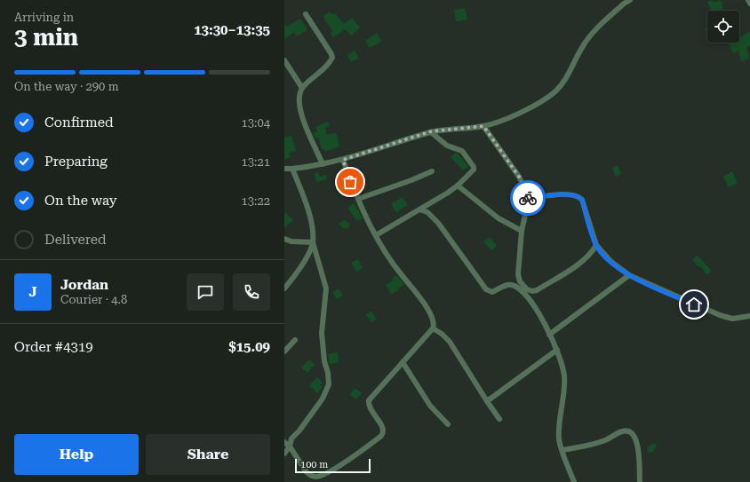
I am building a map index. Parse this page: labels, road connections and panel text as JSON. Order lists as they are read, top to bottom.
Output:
{
  "scale_bar": "100 m",
  "page": {
    "heading": ["3 min", "Arriving in", "13:30–13:35"],
    "panel": [
      "Jordan",
      "Courier · 4.8",
      "Order #4319",
      "$15.09"
    ],
    "bar": "On the way · 290 m",
    "list": [
      ["Confirmed", "13:04"],
      ["Preparing", "13:21"],
      ["On the way", "13:22"],
      "Delivered"
    ],
    "round": "J",
    "buttons": ["Help", "Share"],
    "scale": "100 m"
  }
}
